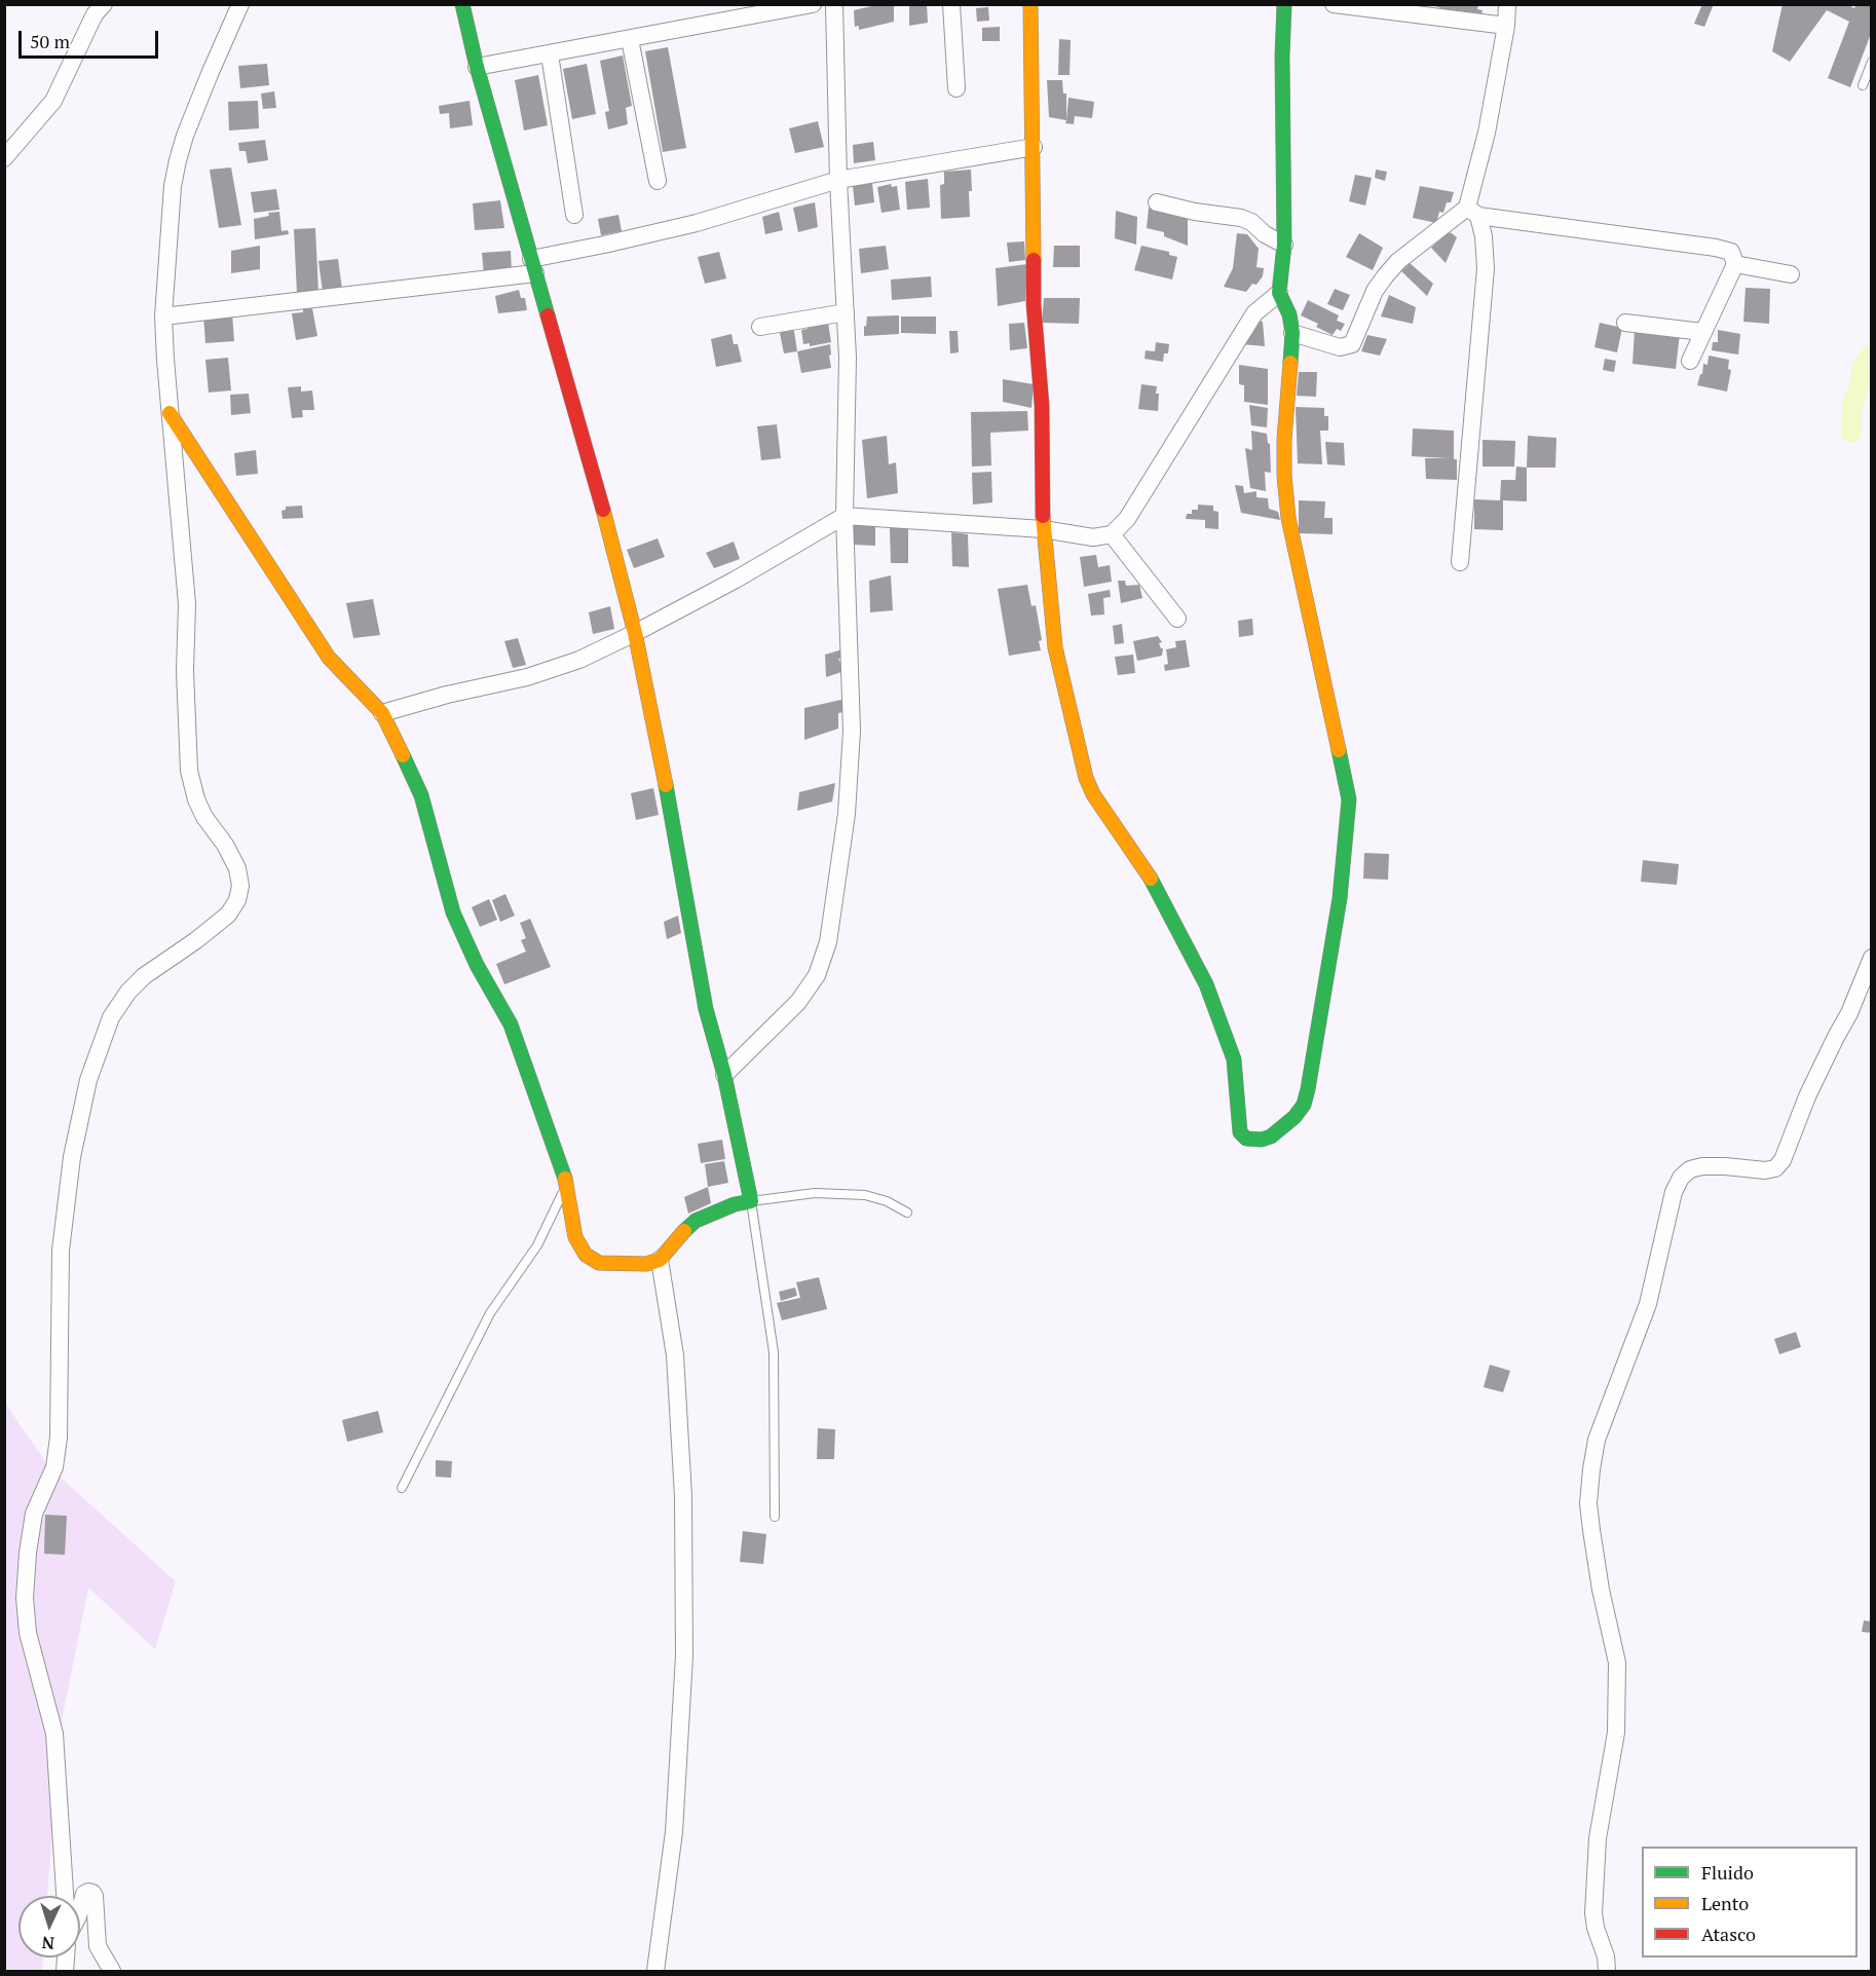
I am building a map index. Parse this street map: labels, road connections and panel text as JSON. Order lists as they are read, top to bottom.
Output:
{
  "legend": ["Fluido", "Lento", "Atasco"],
  "scale_bar": "50 m",
  "north": "bottom"
}
